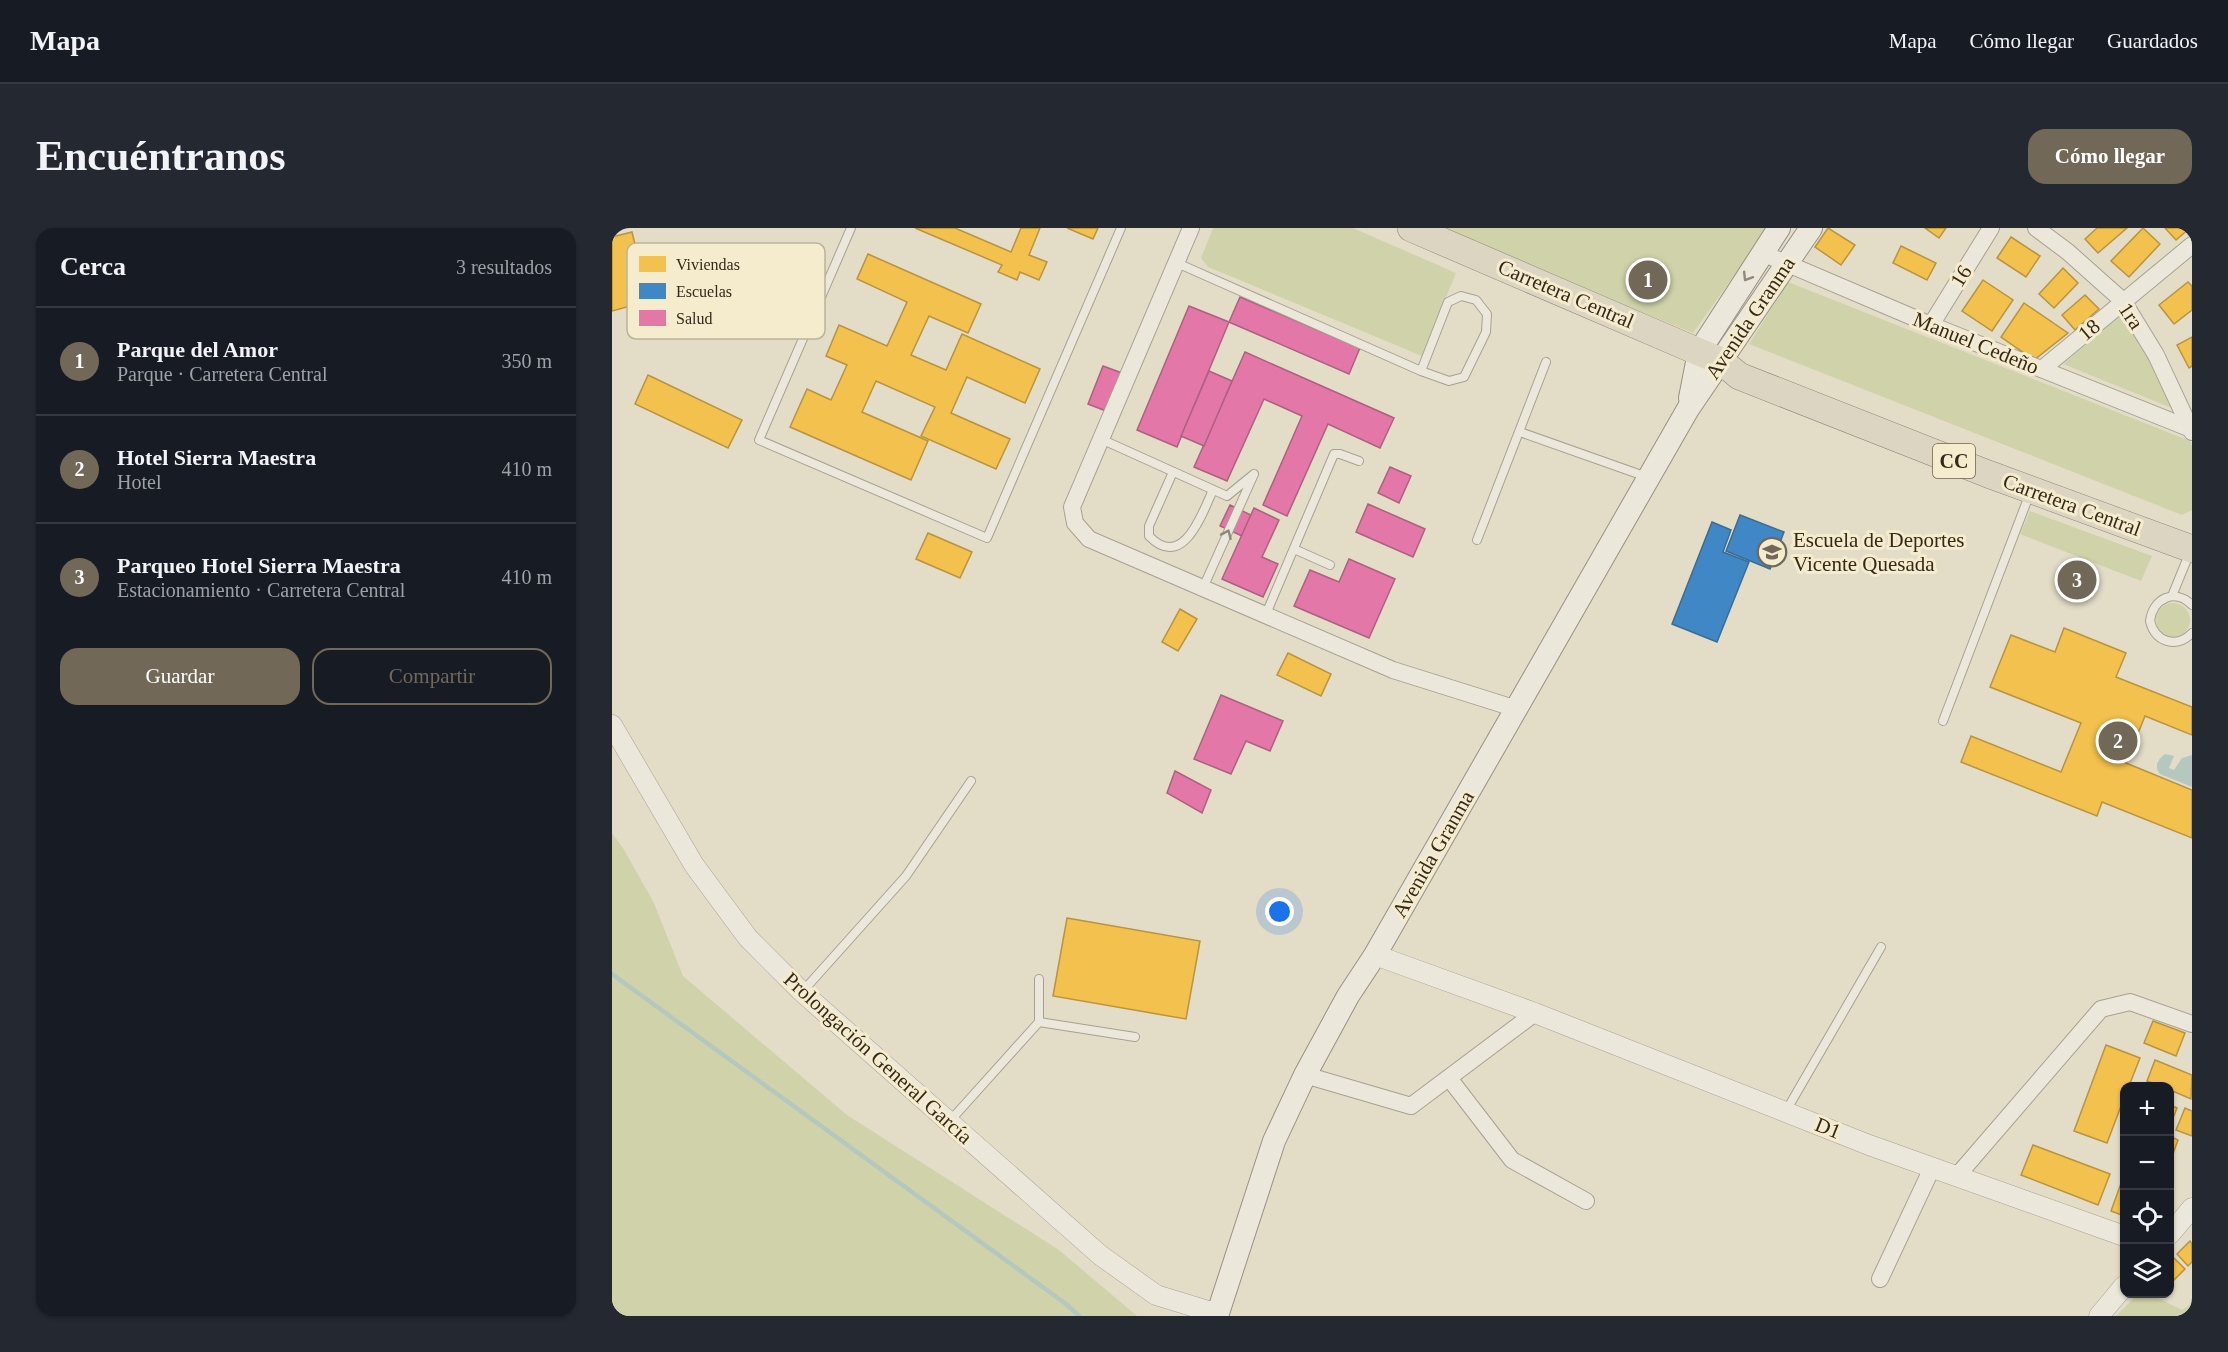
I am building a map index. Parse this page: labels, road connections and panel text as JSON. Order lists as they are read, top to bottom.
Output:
{
  "streets": {
    "highway": ["Carretera Central", "CC"],
    "main road": ["Avenida Granma"],
    "street": [
      "16",
      "1ra",
      "18",
      "Manuel Cedeño",
      "Prolongación General García",
      "D1"
    ]
  },
  "crossings": [
    ["16", "Manuel Cedeño"],
    ["Carretera Central", "Avenida Granma"],
    ["1ra", "18"],
    ["1ra", "Manuel Cedeño"],
    ["Avenida Granma", "Manuel Cedeño"],
    ["Avenida Granma", "Prolongación General García"],
    ["Avenida Granma", "D1"],
    ["18", "Manuel Cedeño"]
  ],
  "places": {
    "school or university": ["Escuela de Deportes Vicente Quesada"]
  },
  "legend": ["Viviendas", "Escuelas", "Salud"],
  "page": {
    "header": "Mapa",
    "nav": ["Mapa", "Cómo llegar", "Guardados"],
    "buttons": [
      "Cómo llegar",
      ["Guardar", "Compartir"]
    ],
    "title": "Encuéntranos",
    "heading": ["Cerca", "3 resultados"],
    "pins": ["1", "3", "2"],
    "list": [
      {
        "mark": "1",
        "name": "Parque del Amor",
        "note": "Parque · Carretera Central",
        "value": "350 m"
      },
      {
        "mark": "2",
        "name": "Hotel Sierra Maestra",
        "note": "Hotel",
        "value": "410 m"
      },
      {
        "mark": "3",
        "name": "Parqueo Hotel Sierra Maestra",
        "note": "Estacionamiento · Carretera Central",
        "value": "410 m"
      }
    ],
    "map_buttons": ["+", "−"]
  }
}
